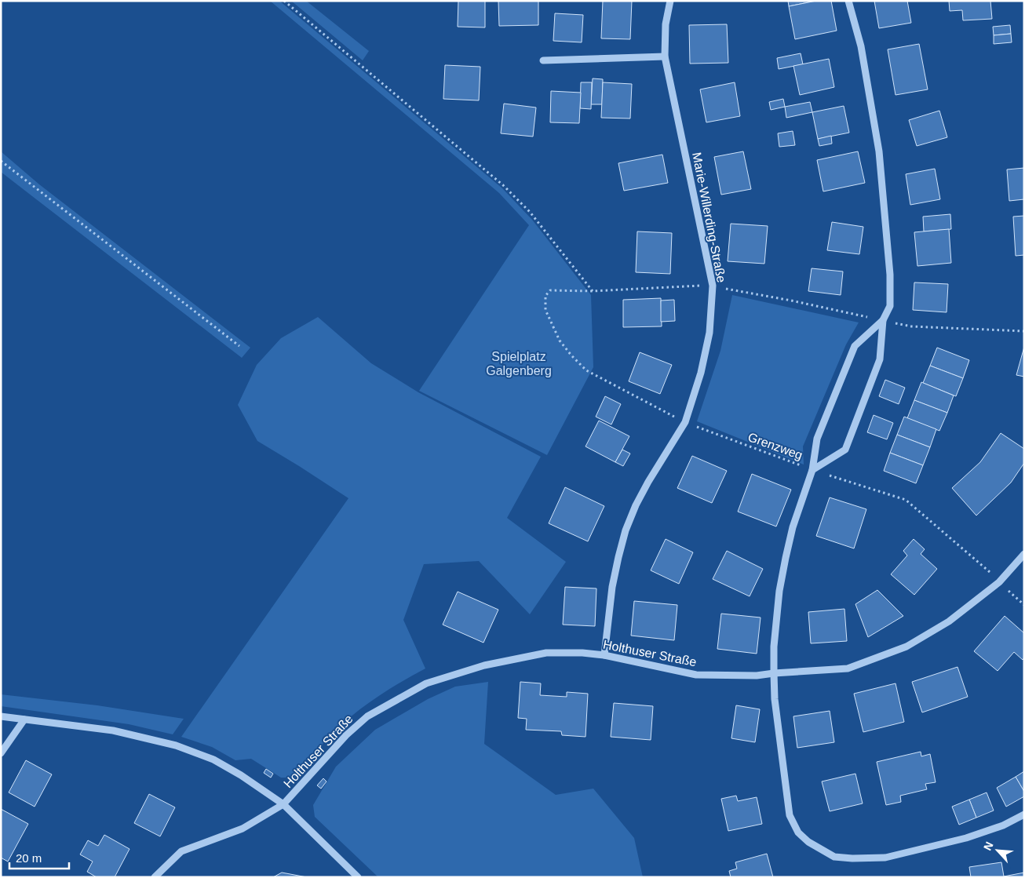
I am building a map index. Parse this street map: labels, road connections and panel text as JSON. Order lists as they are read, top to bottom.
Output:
{
  "streets": {
    "street": ["Marie-Willerding-Straße", "Holthuser Straße"],
    "path": ["Grenzweg"]
  },
  "crossings": [
    ["Marie-Willerding-Straße", "Grenzweg"],
    ["Marie-Willerding-Straße", "Holthuser Straße"],
    ["Grenzweg", "Holthuser Straße"]
  ],
  "parks": ["Spielplatz Galgenberg"],
  "scale_bar": "20 m",
  "north": "top left"
}
